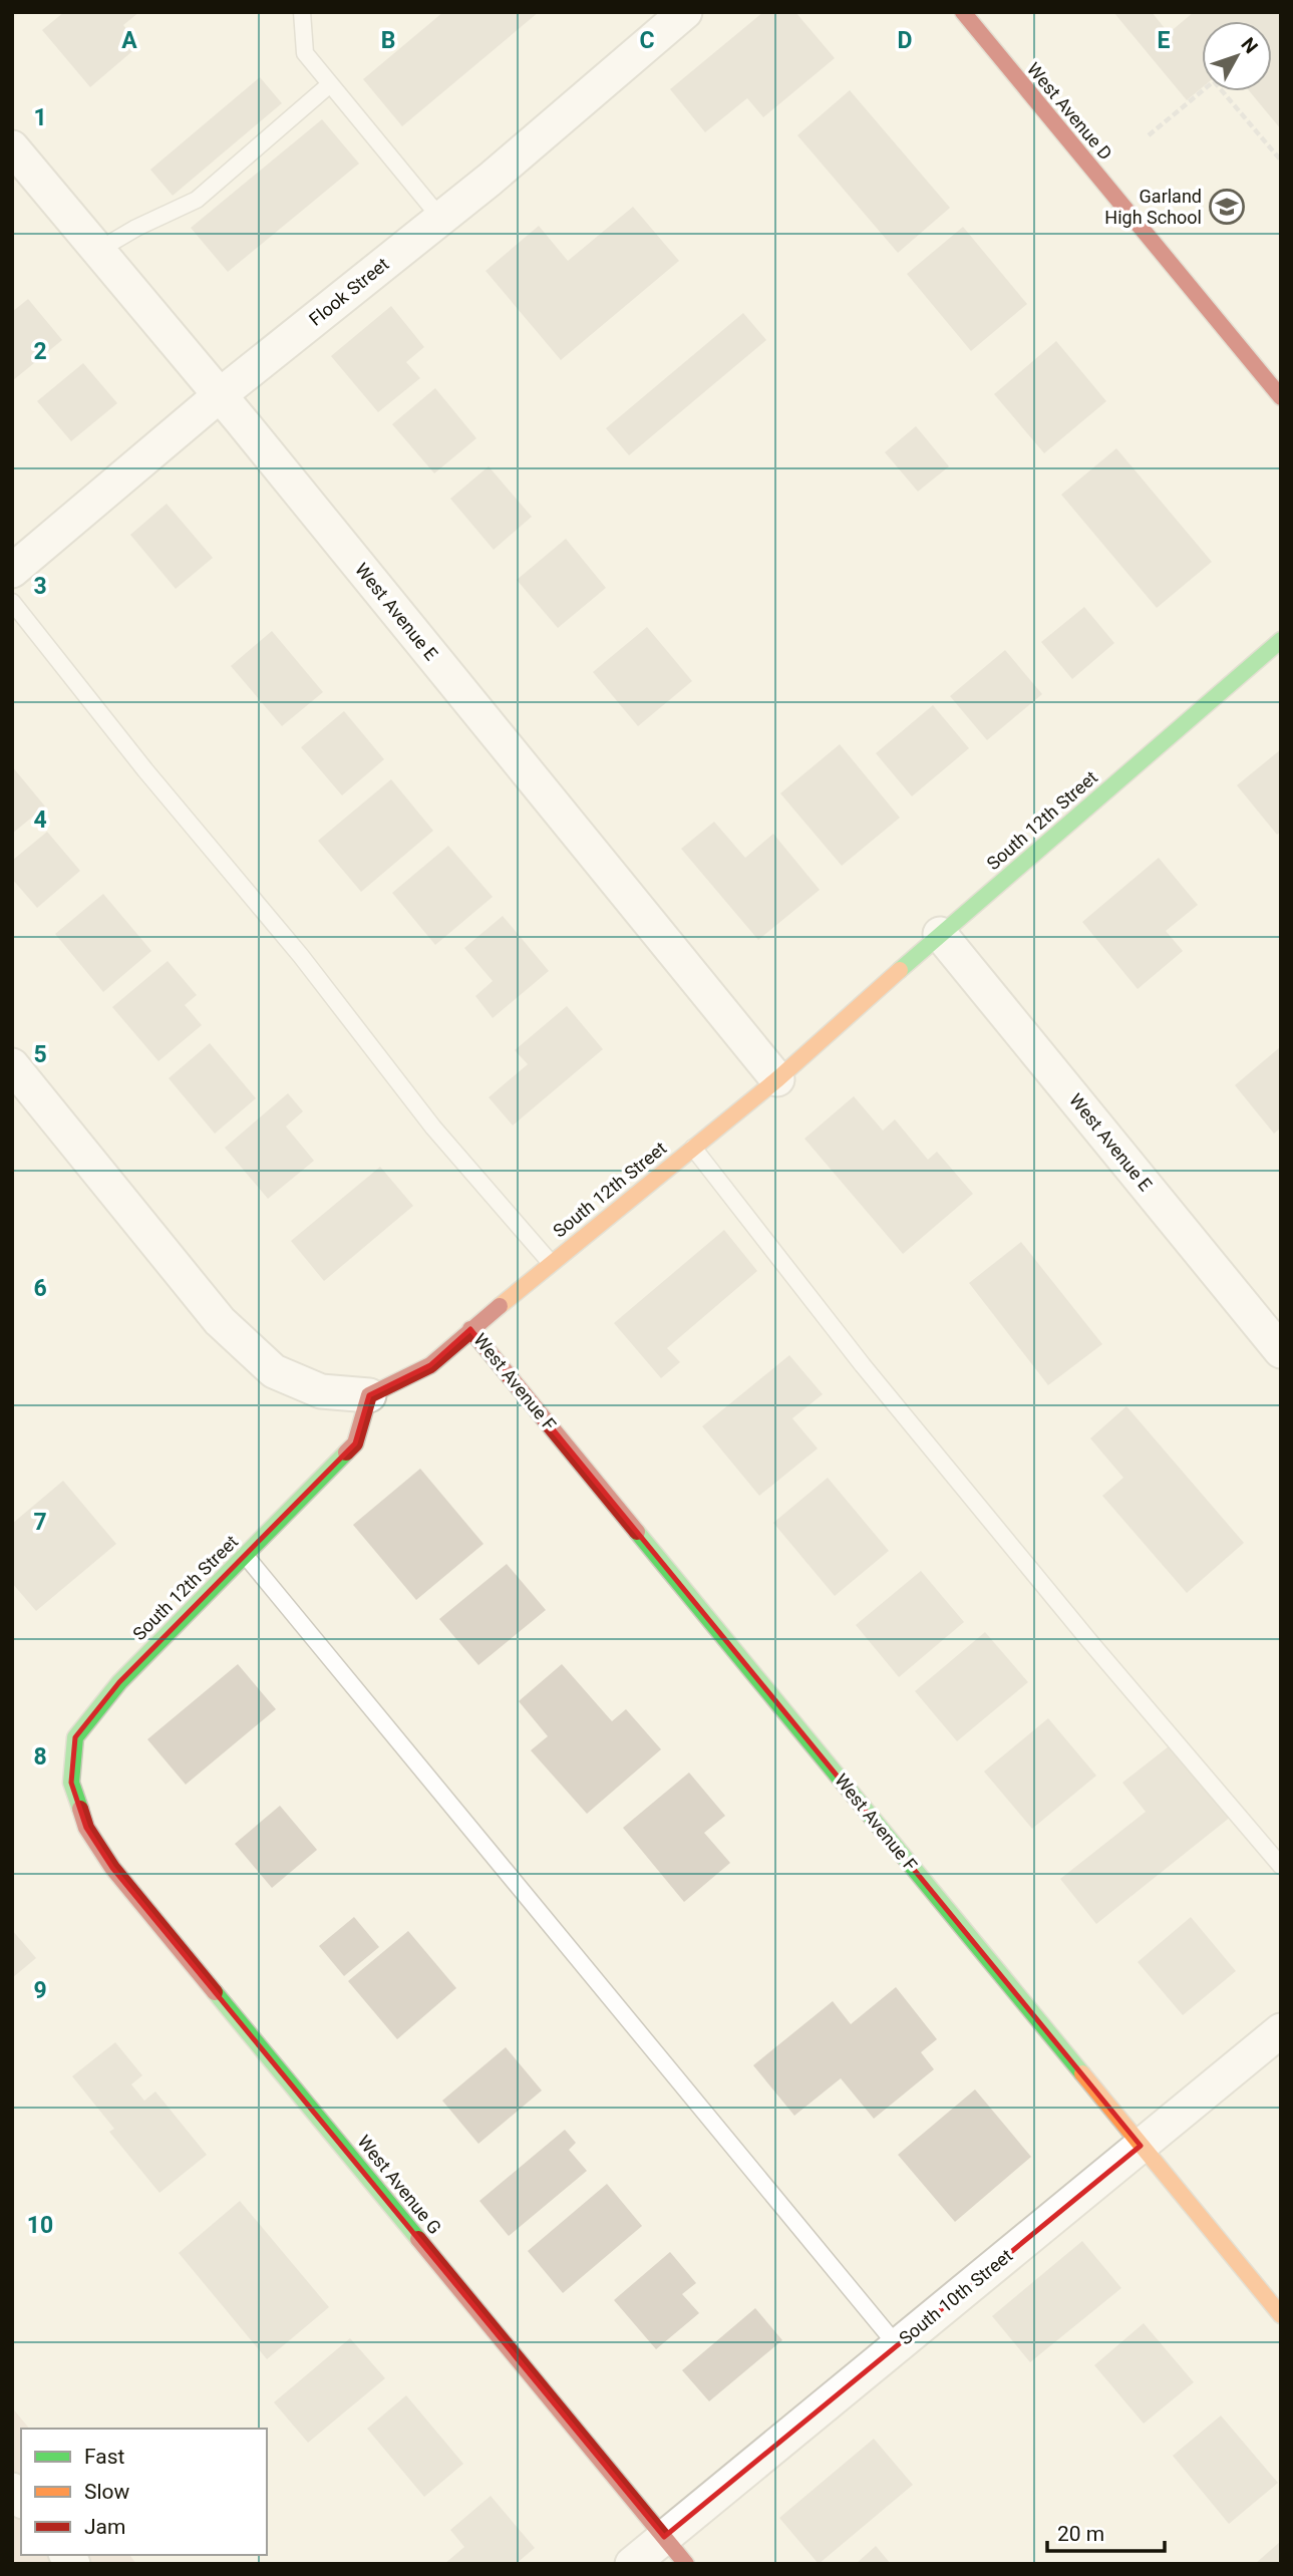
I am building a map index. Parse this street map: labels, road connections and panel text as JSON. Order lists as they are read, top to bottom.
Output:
{
  "streets": {
    "street": [
      "West Avenue D",
      "Flook Street",
      "West Avenue E",
      "South 12th Street",
      "West Avenue F",
      "West Avenue G",
      "South 10th Street"
    ]
  },
  "crossings": [
    ["Flook Street", "West Avenue E"],
    ["West Avenue E", "South 12th Street"],
    ["South 12th Street", "West Avenue F"],
    ["South 12th Street", "West Avenue G"],
    ["West Avenue F", "South 10th Street"],
    ["West Avenue G", "South 10th Street"]
  ],
  "places": {
    "school or university": ["Garland High School"]
  },
  "legend": ["Fast", "Slow", "Jam"],
  "scale_bar": "20 m",
  "north": "top right",
  "grid": {
    "columns": [
      "A",
      "B",
      "C",
      "D",
      "E"
    ],
    "rows": [
      "1",
      "2",
      "3",
      "4",
      "5",
      "6",
      "7",
      "8",
      "9",
      "10"
    ]
  }
}
